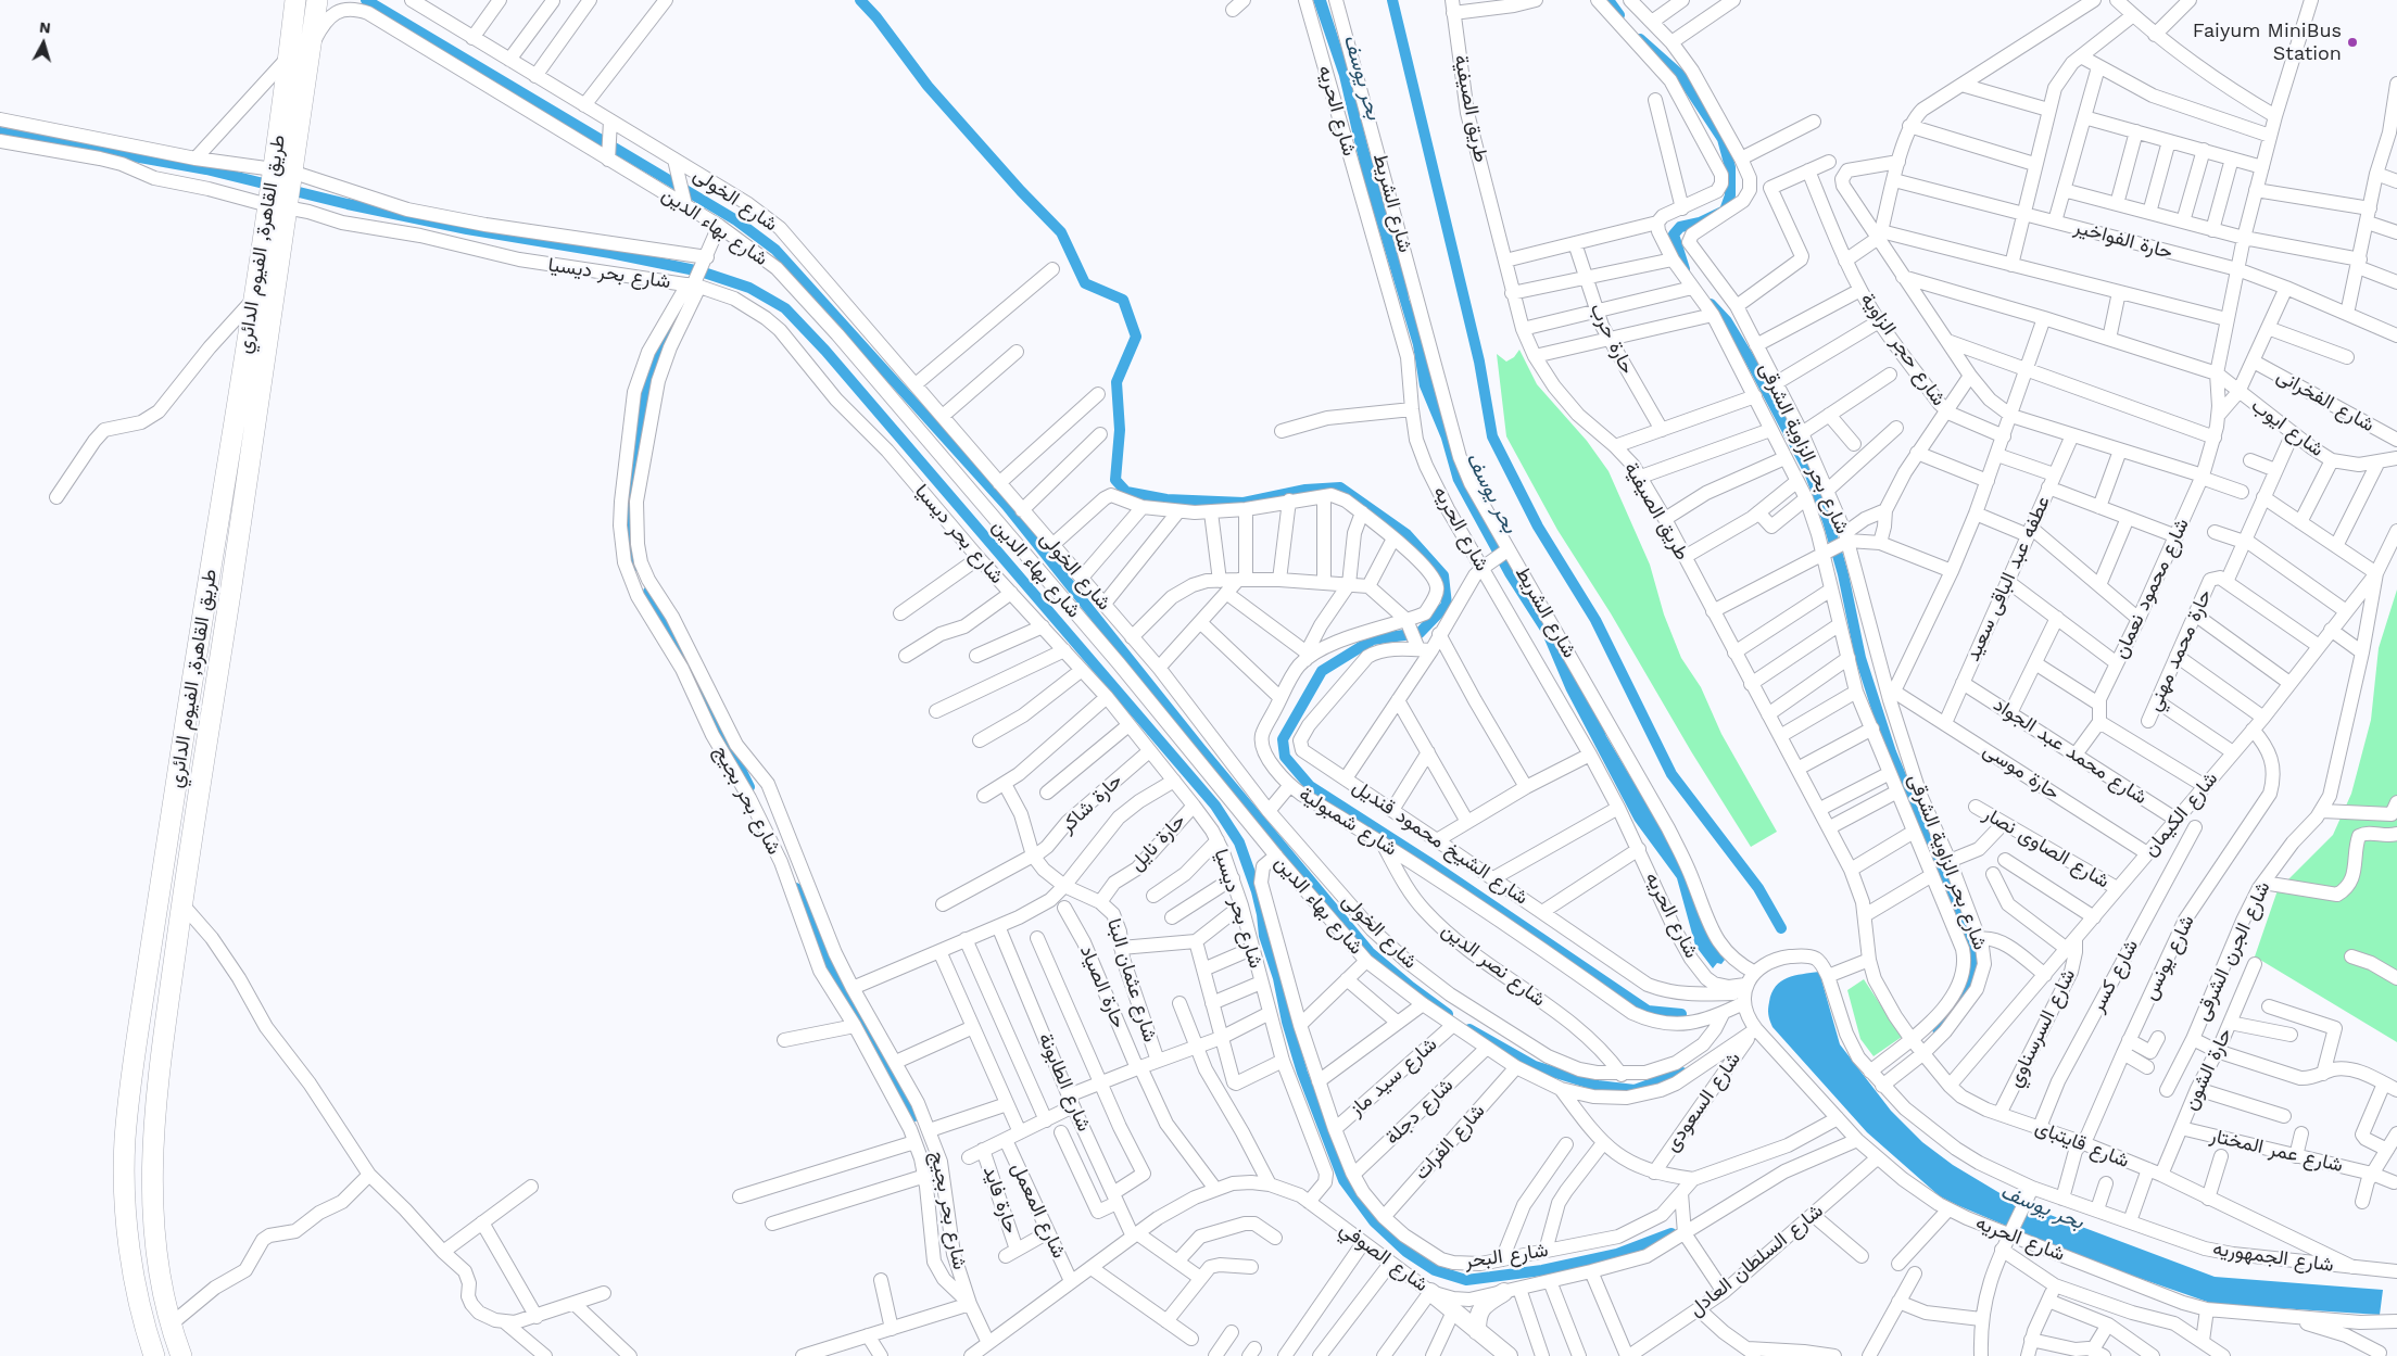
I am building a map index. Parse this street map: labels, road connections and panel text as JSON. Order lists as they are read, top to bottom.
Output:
{
  "streets": {
    "highway": ["طريق القاهرة, الفيوم الدائري"],
    "street": [
      "طريق الصيفية",
      "شارع الحريه",
      "شارع الخولى",
      "شارع الشريط",
      "شارع بهاء الدين",
      "حارة الفواخير",
      "شارع بحر ديسيا",
      "حارة حرب",
      "شارع حجر الزاوية",
      "شارع الفخرانى",
      "شارع ايوب",
      "شارع بحر الزاوية الشرقى",
      "عطفه عبد الباقى سعيد",
      "شارع محمود نعمان",
      "حارة محمد مهني",
      "شارع محمد عبد الجواد",
      "حارة موسى",
      "شارع بحر بجيج",
      "حارة شاكر",
      "شارع الكيمان",
      "شارع شمبولية",
      "حارة نايل",
      "شارع الشيخ محمود قنديل",
      "شارع الصاوى نصار",
      "شارع الجرن الشرقى",
      "شارع يونس",
      "شارع نصر الدين",
      "شارع كسر",
      "شارع عثمان البنا",
      "حارة الصياد",
      "شارع السرسناوي",
      "حارة الشون",
      "شارع سيد ماز",
      "شارع الطابونة",
      "شارع السعودى",
      "شارع دجلة",
      "شارع الفرات",
      "شارع قايتباى",
      "شارع عمر المختار",
      "حارة فايد",
      "شارع المعمل",
      "شارع البحر",
      "شارع الصوفي",
      "شارع الجمهوريه",
      "شارع السلطان العادل"
    ]
  },
  "crossings": [
    ["طريق الصيفية", "شارع قايتباى"],
    ["شارع الحريه", "شارع بهاء الدين"],
    ["شارع الحريه", "شارع شمبولية"],
    ["شارع الحريه", "شارع الشيخ محمود قنديل"],
    ["شارع الحريه", "شارع السعودى"],
    ["شارع الحريه", "شارع البحر"],
    ["شارع الحريه", "شارع الصوفي"],
    ["شارع الحريه", "شارع السلطان العادل"],
    ["شارع الخولى", "شارع شمبولية"],
    ["شارع الخولى", "شارع نصر الدين"],
    ["شارع الشريط", "شارع الجمهوريه"],
    ["شارع بهاء الدين", "طريق القاهرة, الفيوم الدائري"],
    ["شارع بهاء الدين", "شارع سيد ماز"],
    ["شارع بهاء الدين", "شارع السعودى"],
    ["شارع بهاء الدين", "شارع دجلة"],
    ["شارع بهاء الدين", "شارع الفرات"],
    ["شارع بهاء الدين", "شارع البحر"],
    ["حارة الفواخير", "شارع محمود نعمان"],
    ["طريق القاهرة, الفيوم الدائري", "شارع بحر ديسيا"],
    ["شارع بحر ديسيا", "شارع بحر بجيج"],
    ["شارع بحر ديسيا", "حارة شاكر"],
    ["شارع بحر ديسيا", "حارة نايل"],
    ["شارع بحر ديسيا", "شارع الصوفي"],
    ["شارع ايوب", "شارع محمود نعمان"],
    ["شارع بحر الزاوية الشرقى", "حارة موسى"],
    ["شارع بحر الزاوية الشرقى", "شارع قايتباى"],
    ["شارع بحر الزاوية الشرقى", "شارع الجمهوريه"],
    ["عطفه عبد الباقى سعيد", "شارع محمد عبد الجواد"],
    ["عطفه عبد الباقى سعيد", "حارة موسى"],
    ["حارة محمد مهني", "شارع الكيمان"],
    ["شارع محمد عبد الجواد", "شارع الكيمان"],
    ["حارة موسى", "شارع الكيمان"],
    ["شارع بحر بجيج", "شارع الصوفي"],
    ["حارة شاكر", "شارع عثمان البنا"],
    ["شارع الكيمان", "شارع الصاوى نصار"],
    ["شارع الكيمان", "شارع الجرن الشرقى"],
    ["شارع الكيمان", "شارع يونس"],
    ["شارع الكيمان", "شارع السرسناوي"],
    ["شارع الكيمان", "شارع قايتباى"],
    ["شارع شمبولية", "شارع الشيخ محمود قنديل"],
    ["شارع شمبولية", "شارع نصر الدين"],
    ["حارة نايل", "شارع عثمان البنا"],
    ["شارع الجرن الشرقى", "حارة الشون"],
    ["شارع يونس", "شارع قايتباى"],
    ["شارع يونس", "شارع الجمهوريه"],
    ["شارع كسر", "شارع قايتباى"],
    ["حارة الصياد", "شارع الصوفي"],
    ["شارع السرسناوي", "شارع قايتباى"],
    ["حارة الشون", "شارع قايتباى"],
    ["حارة الشون", "شارع عمر المختار"],
    ["شارع سيد ماز", "شارع البحر"],
    ["شارع الطابونة", "شارع الصوفي"],
    ["شارع دجلة", "شارع البحر"],
    ["شارع الفرات", "شارع البحر"],
    ["شارع قايتباى", "شارع الجمهوريه"],
    ["حارة فايد", "شارع المعمل"],
    ["شارع المعمل", "شارع الصوفي"]
  ],
  "water": ["بحر يوسف"],
  "places": ["Faiyum MiniBus Station"],
  "north": "top"
}
